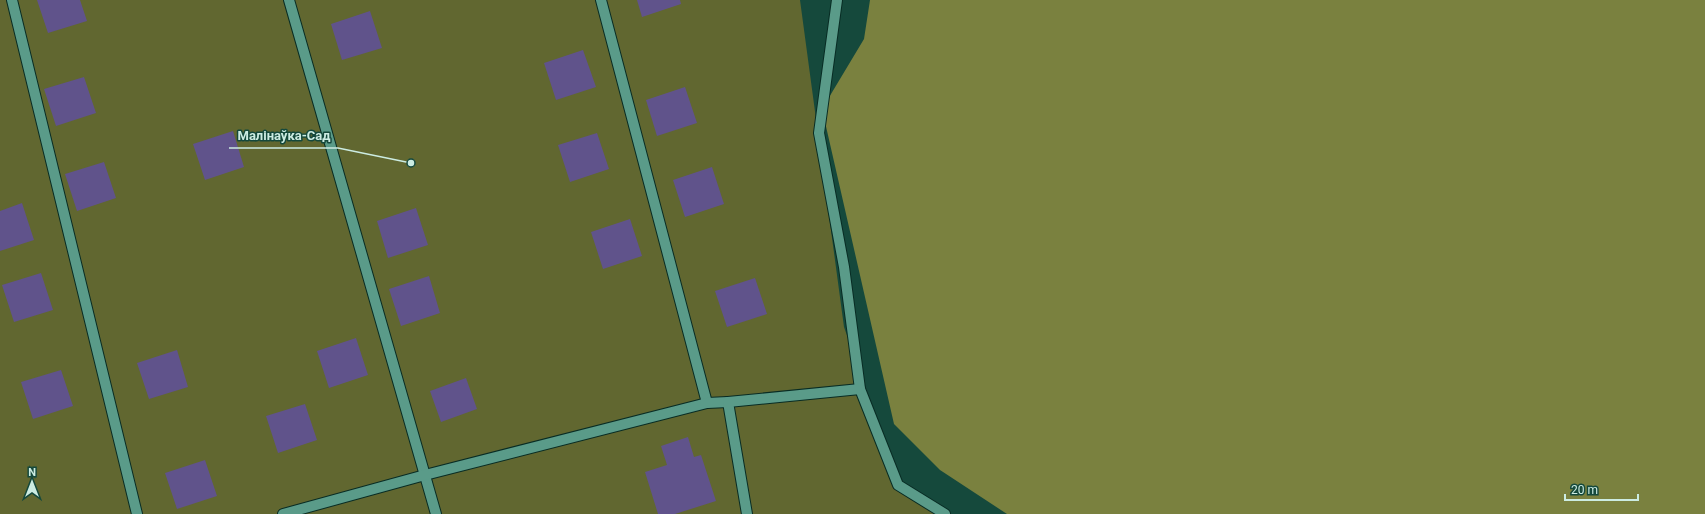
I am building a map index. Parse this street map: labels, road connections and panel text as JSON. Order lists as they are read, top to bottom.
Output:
{
  "places": ["Малінаўка-Сад"],
  "scale_bar": "20 m",
  "north": "top"
}
